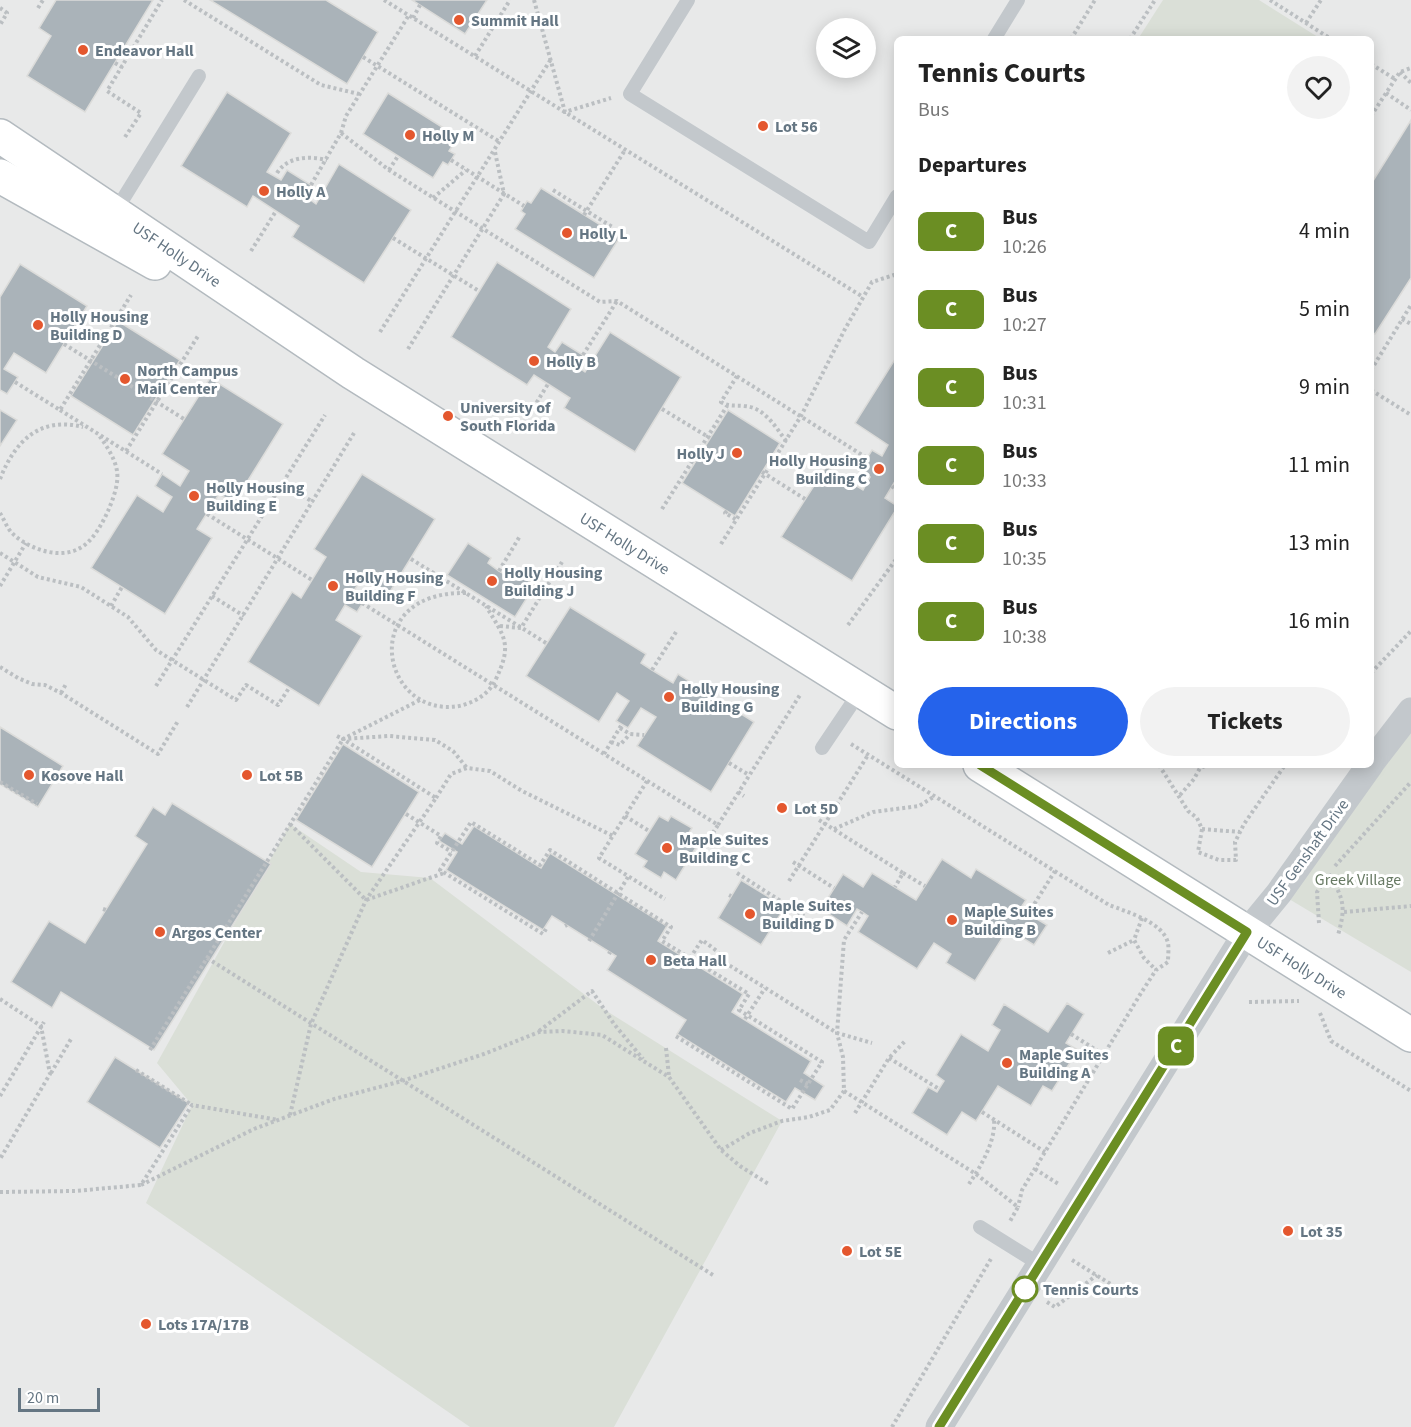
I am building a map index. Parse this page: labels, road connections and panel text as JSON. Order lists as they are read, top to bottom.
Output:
{
  "streets": {
    "street": ["USF Holly Drive", "USF Genshaft Drive"]
  },
  "crossings": [
    ["USF Holly Drive", "USF Genshaft Drive"]
  ],
  "parks": ["Greek Village"],
  "places": [
    "Summit Hall",
    "Endeavor Hall",
    "Lot 56",
    "Holly M",
    "Holly A",
    "Holly L",
    "Holly Housing Building D",
    "Holly B",
    "North Campus Mail Center",
    "University of South Florida",
    "Holly J",
    "Holly Housing Building C",
    "Holly Housing Building E",
    "Holly Housing Building J",
    "Holly Housing Building F",
    "Holly Housing Building G",
    "Kosove Hall",
    "Lot 5B",
    "Lot 5D",
    "Maple Suites Building C",
    "Maple Suites Building D",
    "Maple Suites Building B",
    "Argos Center",
    "Beta Hall",
    "Maple Suites Building A",
    "Lot 35",
    "Lot 5E",
    "Tennis Courts",
    "Lots 17A/17B"
  ],
  "lines": ["bus line C"],
  "scale_bar": "20 m",
  "page": {
    "on_map": "C",
    "heading": [
      ["Tennis Courts", "Bus"],
      "Departures"
    ],
    "list": [
      {
        "mark": "C",
        "name": "Bus",
        "note": "10:26",
        "value": "4 min"
      },
      {
        "mark": "C",
        "name": "Bus",
        "note": "10:27",
        "value": "5 min"
      },
      {
        "mark": "C",
        "name": "Bus",
        "note": "10:31",
        "value": "9 min"
      },
      {
        "mark": "C",
        "name": "Bus",
        "note": "10:33",
        "value": "11 min"
      },
      {
        "mark": "C",
        "name": "Bus",
        "note": "10:35",
        "value": "13 min"
      },
      {
        "mark": "C",
        "name": "Bus",
        "note": "10:38",
        "value": "16 min"
      }
    ],
    "buttons": ["Directions", "Tickets"],
    "scale": "20 m"
  }
}
